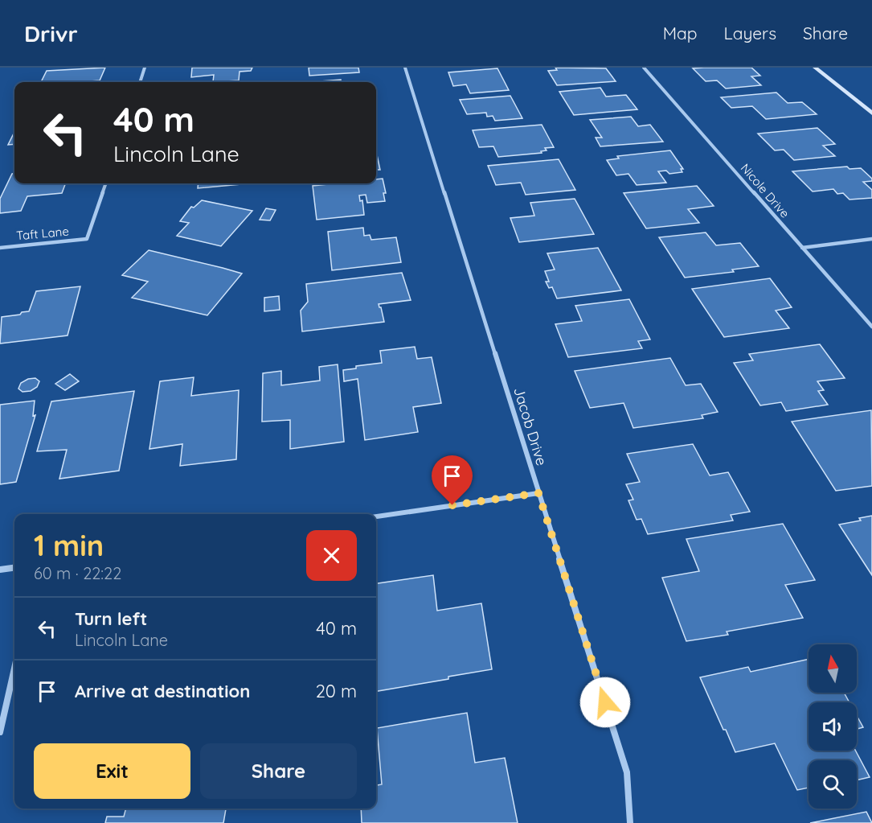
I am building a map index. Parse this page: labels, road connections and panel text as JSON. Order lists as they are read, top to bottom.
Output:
{
  "streets": {
    "street": ["Nicole Drive", "Taft Lane", "Jacob Drive"]
  },
  "north": "top",
  "page": {
    "header": "Drivr",
    "nav": ["Map", "Layers", "Share"],
    "turn": ["40 m", "Lincoln Lane"],
    "heading": ["1 min", "60 m · 22:22"],
    "list": [
      {
        "name": "Turn left",
        "note": "Lincoln Lane",
        "value": "40 m"
      },
      {
        "name": "Arrive at destination",
        "value": "20 m"
      }
    ],
    "buttons": ["Exit", "Share"]
  }
}
